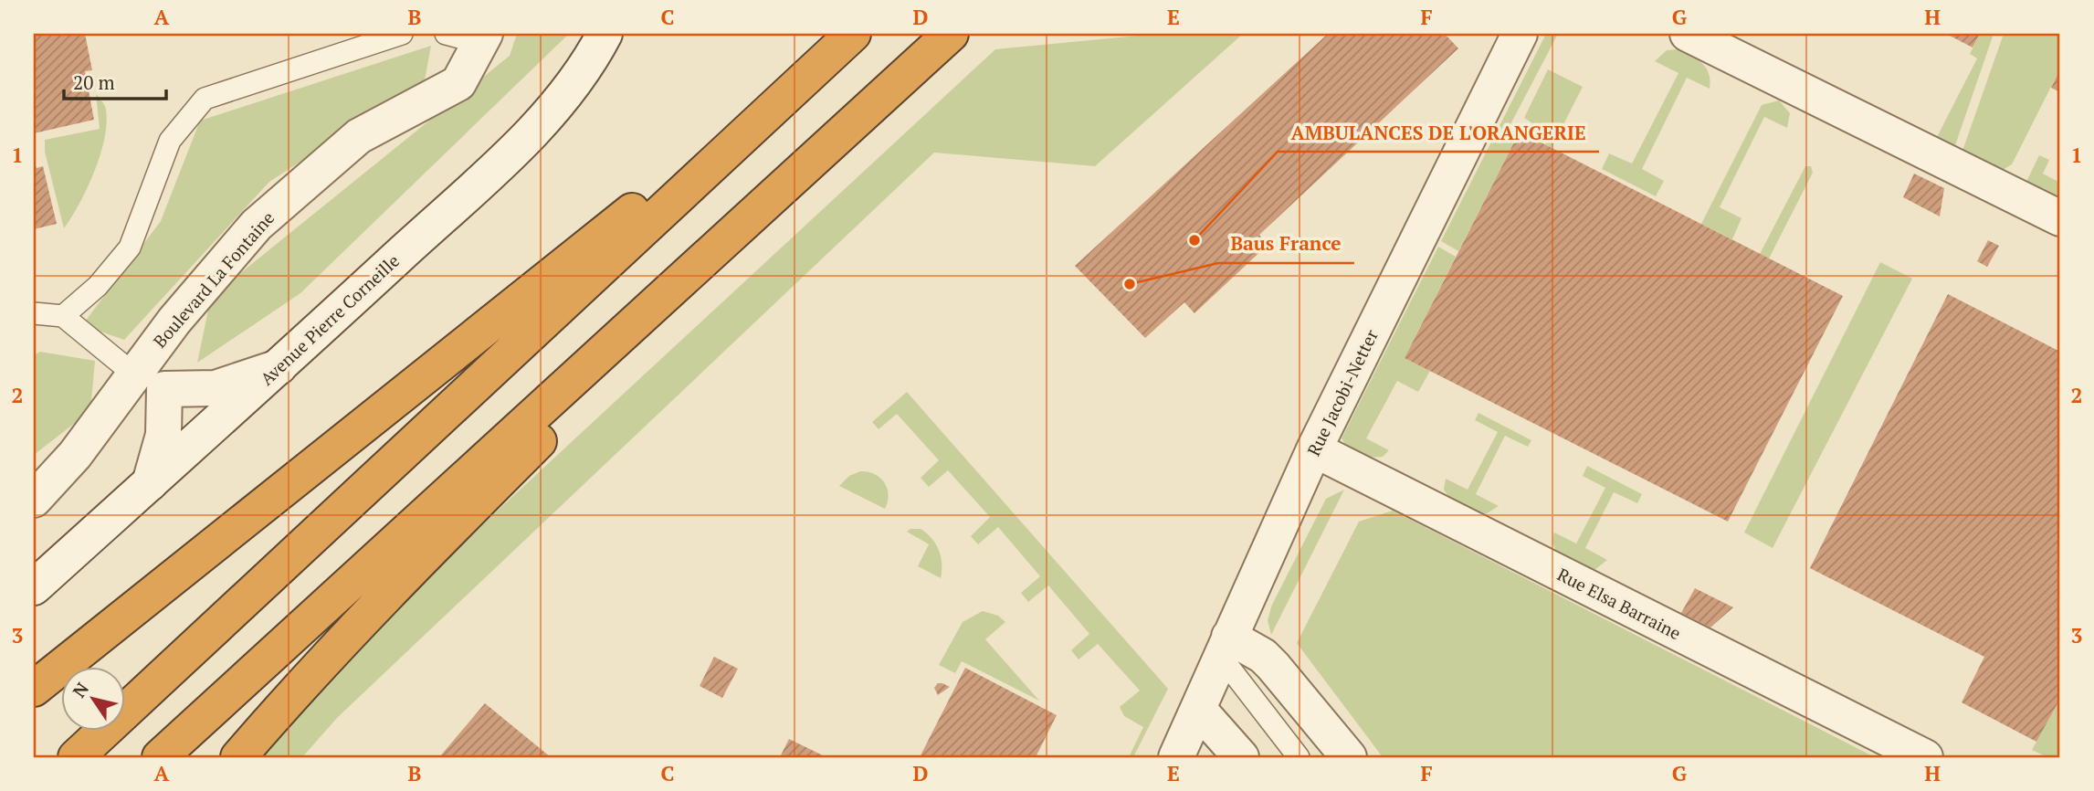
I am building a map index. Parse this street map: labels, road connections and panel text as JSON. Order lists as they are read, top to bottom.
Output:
{
  "streets": {
    "street": [
      "Boulevard La Fontaine",
      "Avenue Pierre Corneille",
      "Rue Jacobi-Netter",
      "Rue Elsa Barraine"
    ]
  },
  "crossings": [
    ["Rue Jacobi-Netter", "Rue Elsa Barraine"]
  ],
  "places": ["AMBULANCES DE L'ORANGERIE", "Baus France"],
  "scale_bar": "20 m",
  "north": "top left",
  "grid": {
    "columns": [
      "A",
      "B",
      "C",
      "D",
      "E",
      "F",
      "G",
      "H"
    ],
    "rows": ["1", "2", "3"]
  }
}
